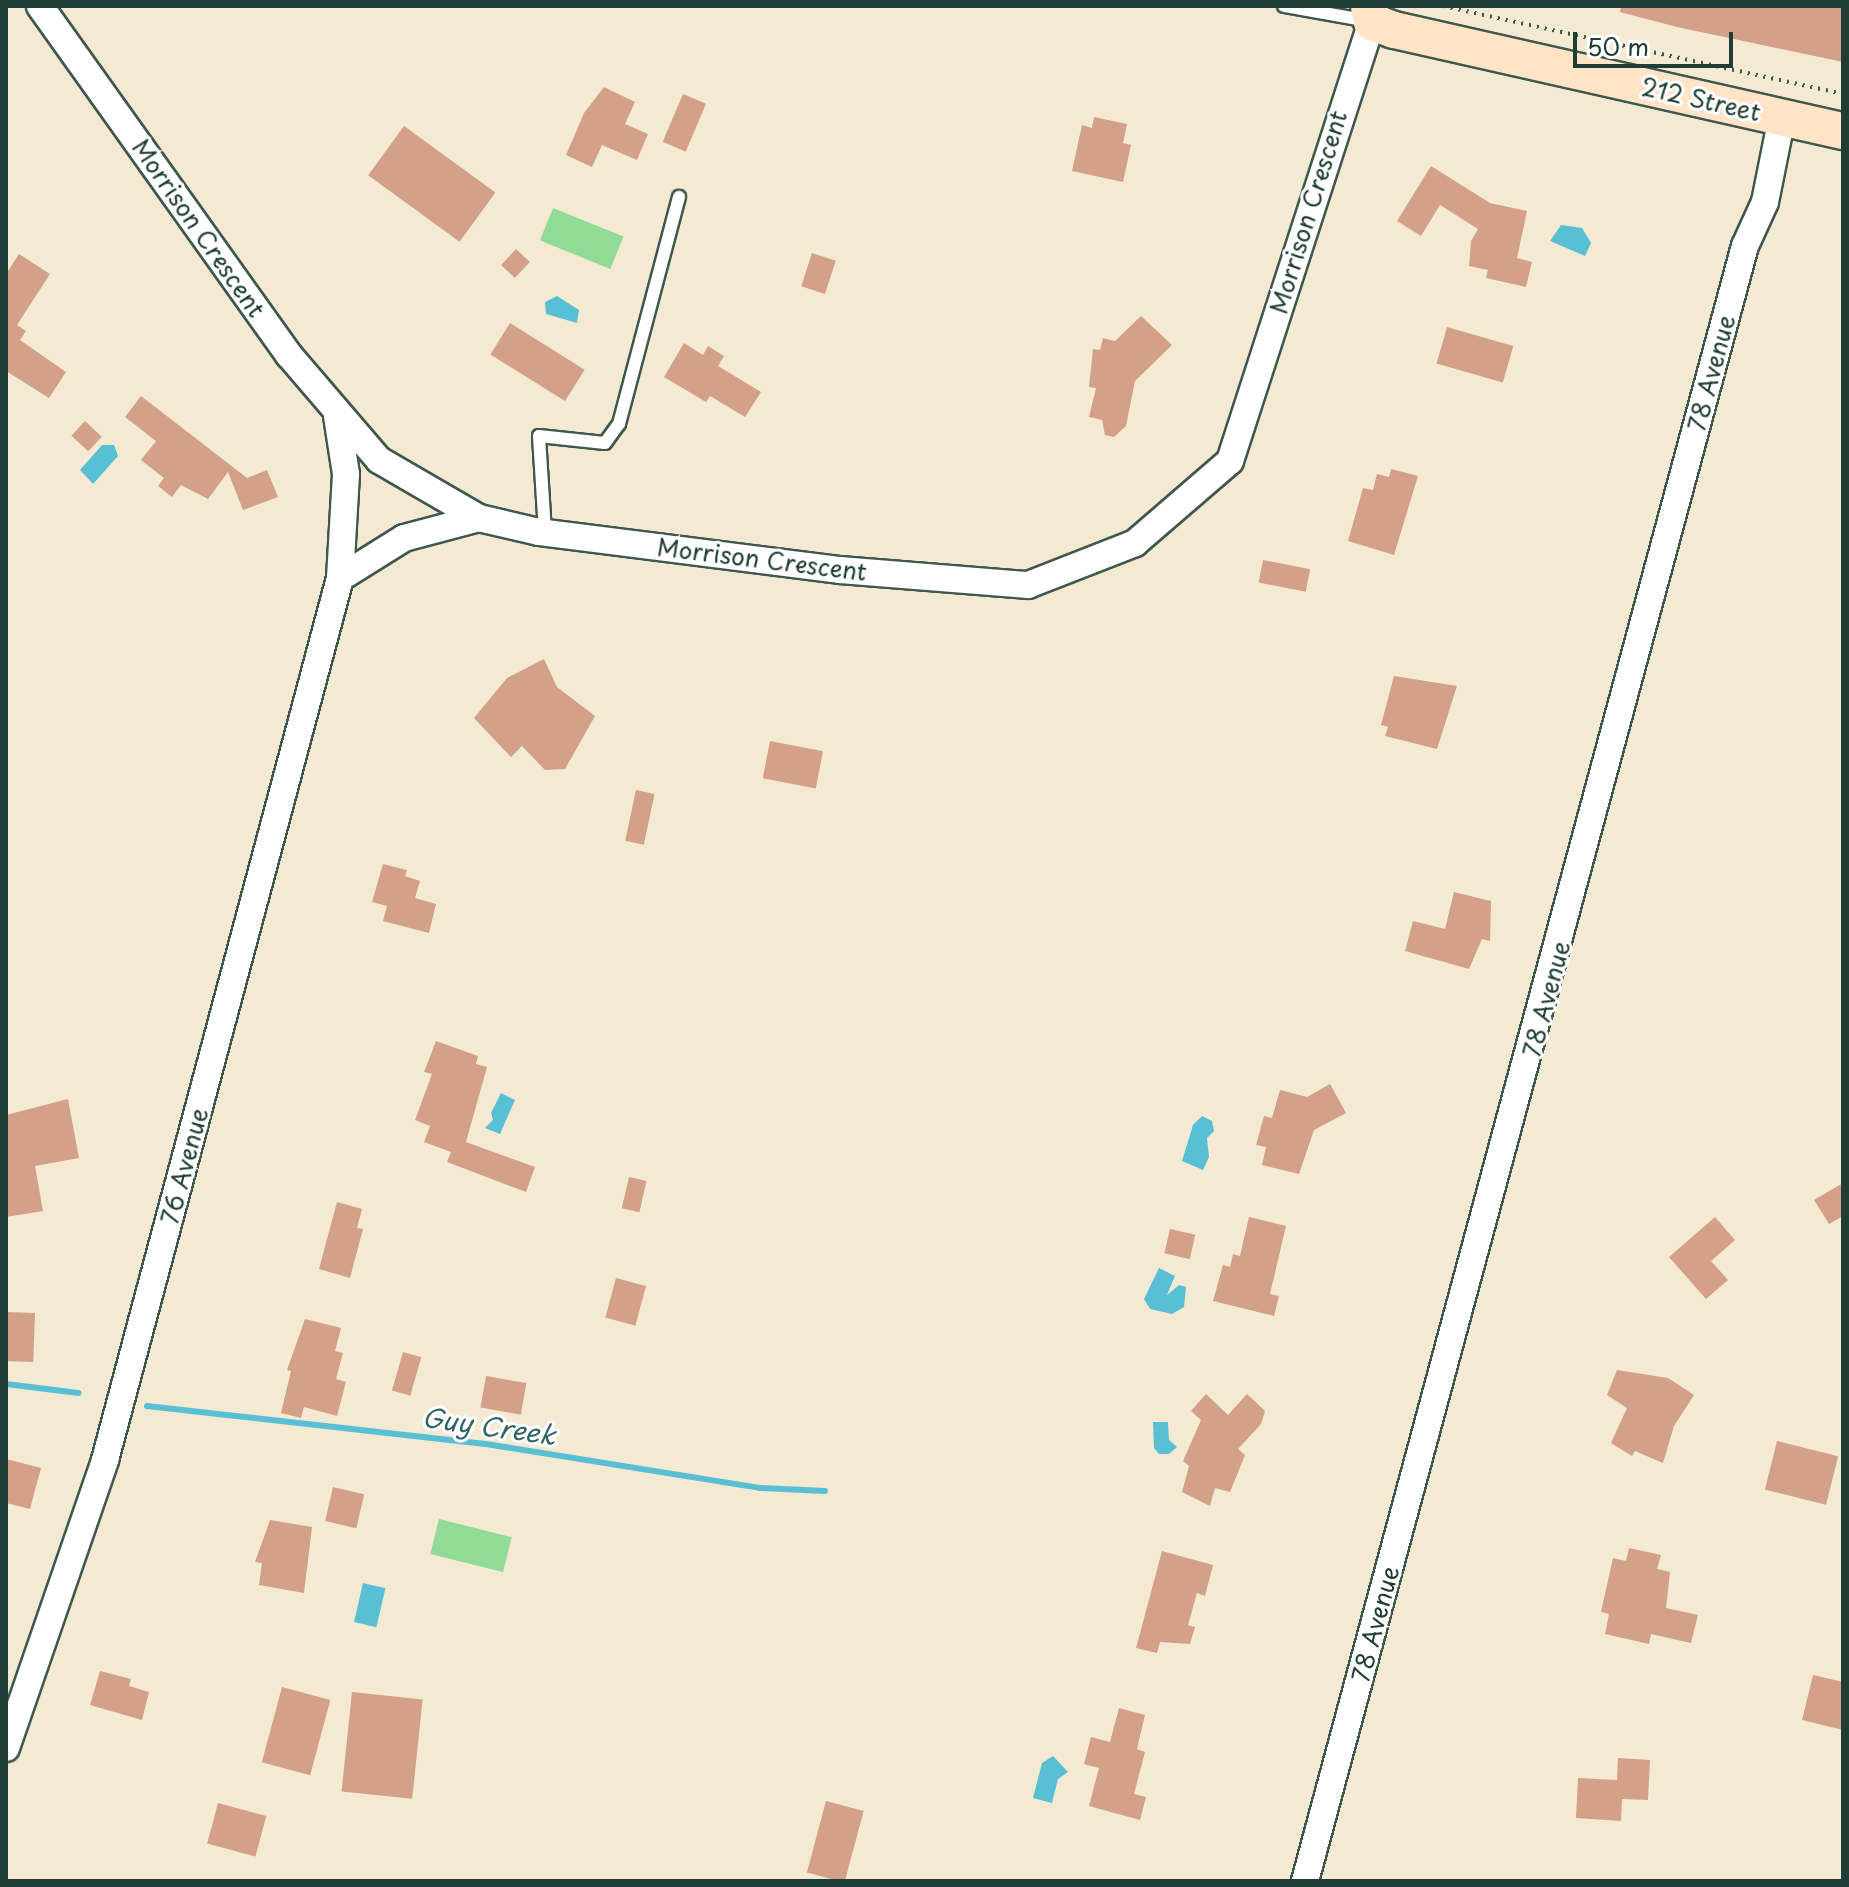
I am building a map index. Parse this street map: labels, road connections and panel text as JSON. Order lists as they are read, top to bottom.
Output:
{
  "streets": {
    "street": [
      "212 Street",
      "Morrison Crescent",
      "78 Avenue",
      "76 Avenue"
    ]
  },
  "crossings": [
    ["212 Street", "Morrison Crescent"],
    ["212 Street", "78 Avenue"],
    ["Morrison Crescent", "76 Avenue"]
  ],
  "water": ["Guy Creek"],
  "scale_bar": "50 m"
}
